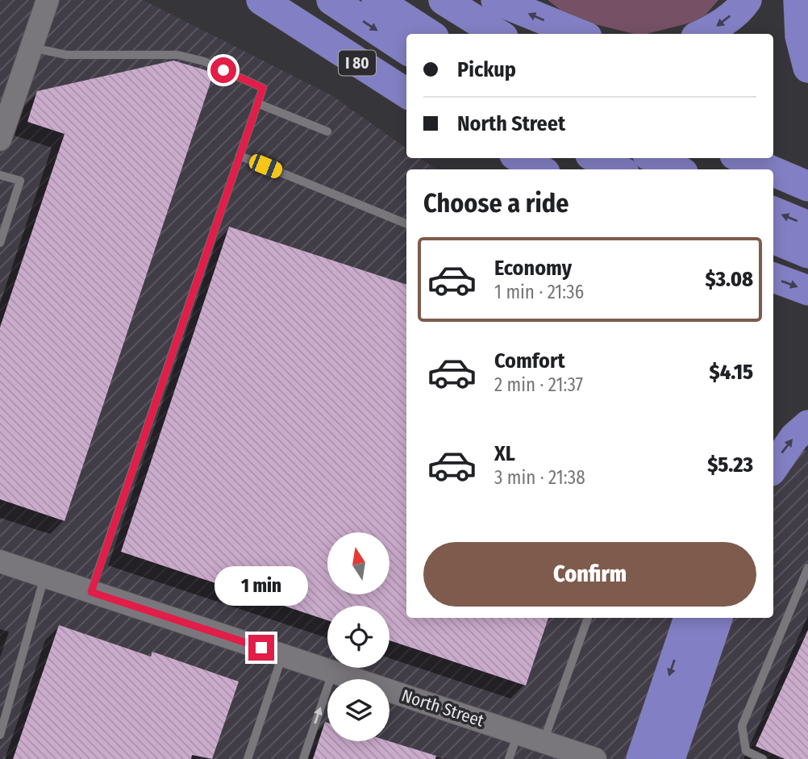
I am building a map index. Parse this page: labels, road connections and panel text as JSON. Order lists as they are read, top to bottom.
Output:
{
  "streets": {
    "highway": ["I 80"],
    "street": ["North Street"]
  },
  "north": "top",
  "page": {
    "banner": ["Pickup", "North Street"],
    "heading": "Choose a ride",
    "list": [
      {
        "name": "Economy",
        "note": "1 min · 21:36",
        "value": "$3.08"
      },
      {
        "name": "Comfort",
        "note": "2 min · 21:37",
        "value": "$4.15"
      },
      {
        "name": "XL",
        "note": "3 min · 21:38",
        "value": "$5.23"
      }
    ],
    "buttons": "Confirm",
    "bubble": "1 min"
  }
}
